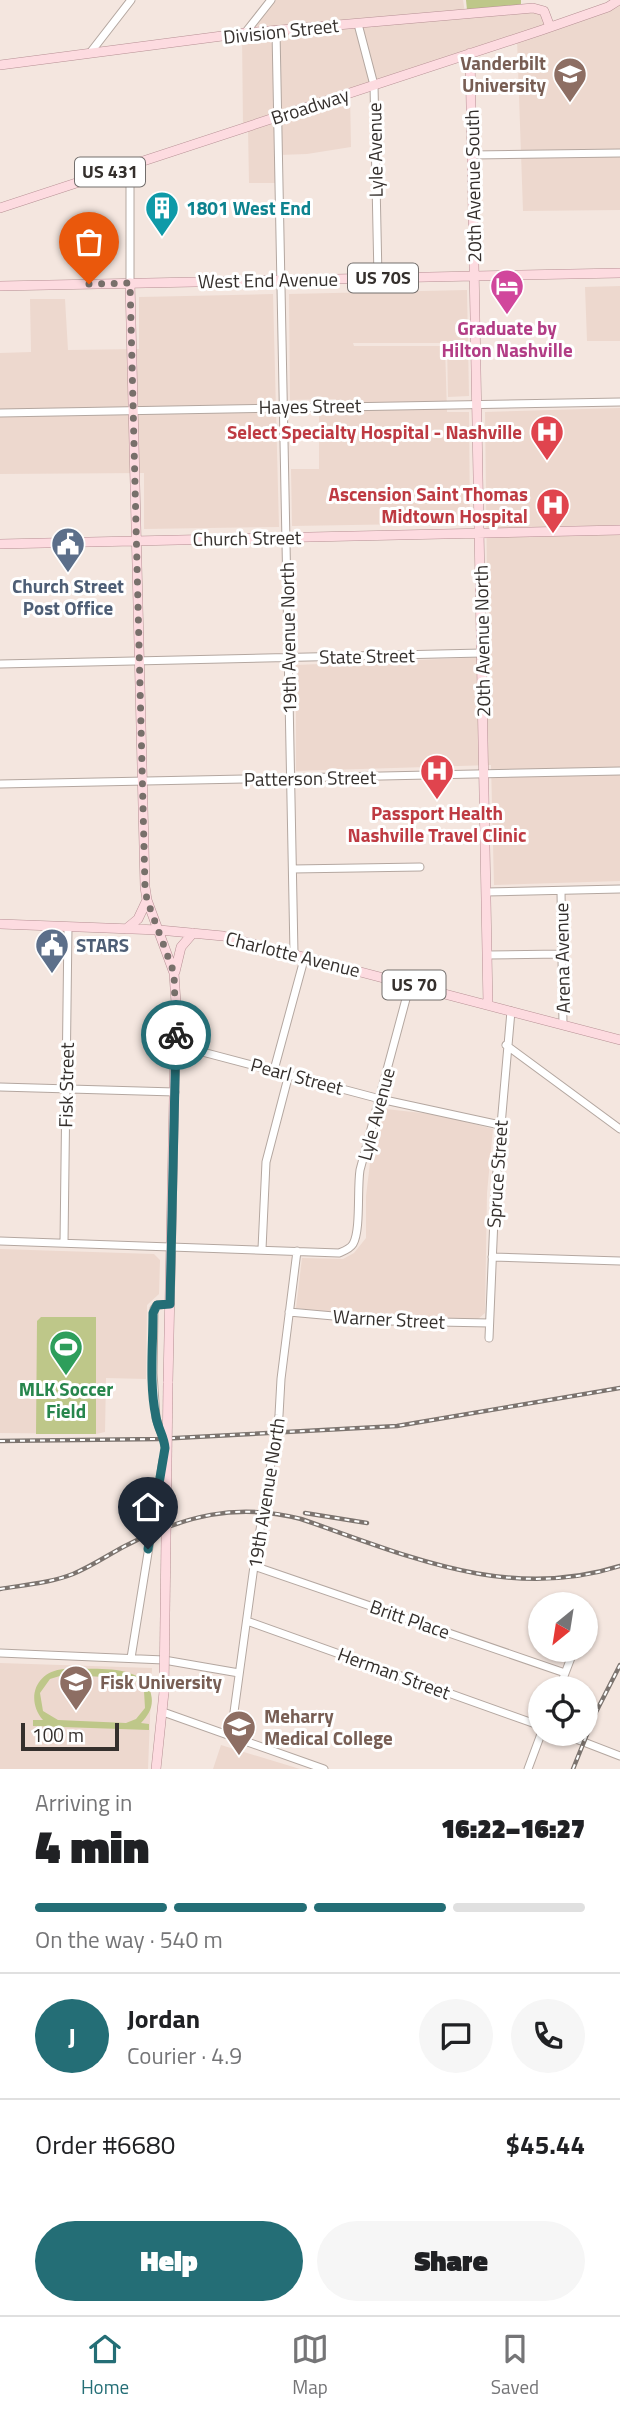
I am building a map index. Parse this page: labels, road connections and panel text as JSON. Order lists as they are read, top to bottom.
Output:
{
  "streets": {
    "main road": [
      "Division Street",
      "Broadway",
      "US 431",
      "20th Avenue South",
      "US 70S",
      "West End Avenue",
      "Church Street",
      "20th Avenue North",
      "Charlotte Avenue",
      "US 70"
    ],
    "street": [
      "Lyle Avenue",
      "Hayes Street",
      "19th Avenue North",
      "State Street",
      "Patterson Street",
      "Arena Avenue",
      "Pearl Street",
      "Fisk Street",
      "Spruce Street",
      "Warner Street",
      "Britt Place",
      "Herman Street"
    ]
  },
  "crossings": [
    ["Division Street", "Broadway"],
    ["Division Street", "Lyle Avenue"],
    ["Division Street", "19th Avenue North"],
    ["Broadway", "Lyle Avenue"],
    ["Broadway", "20th Avenue South"],
    ["Broadway", "19th Avenue North"],
    ["Lyle Avenue", "West End Avenue"],
    ["Lyle Avenue", "19th Avenue North"],
    ["Lyle Avenue", "Charlotte Avenue"],
    ["Lyle Avenue", "Pearl Street"],
    ["20th Avenue South", "West End Avenue"],
    ["20th Avenue South", "20th Avenue North"],
    ["West End Avenue", "19th Avenue North"],
    ["West End Avenue", "20th Avenue North"],
    ["Hayes Street", "19th Avenue North"],
    ["Hayes Street", "20th Avenue North"],
    ["Church Street", "19th Avenue North"],
    ["Church Street", "20th Avenue North"],
    ["19th Avenue North", "State Street"],
    ["19th Avenue North", "Patterson Street"],
    ["19th Avenue North", "Charlotte Avenue"],
    ["19th Avenue North", "Warner Street"],
    ["19th Avenue North", "Britt Place"],
    ["19th Avenue North", "Herman Street"],
    ["20th Avenue North", "State Street"],
    ["20th Avenue North", "Patterson Street"],
    ["20th Avenue North", "Charlotte Avenue"],
    ["Charlotte Avenue", "Arena Avenue"],
    ["Charlotte Avenue", "Fisk Street"],
    ["Charlotte Avenue", "Spruce Street"],
    ["Pearl Street", "Spruce Street"],
    ["Spruce Street", "Warner Street"]
  ],
  "places": {
    "school or university": ["Vanderbilt University", "Fisk University", "Meharry Medical College"],
    "building": ["1801 West End"],
    "hotel": ["Graduate by Hilton Nashville"],
    "hospital": ["Select Specialty Hospital - Nashville", "Ascension Saint Thomas Midtown Hospital", "Passport Health Nashville Travel Clinic"],
    "public building": ["Church Street Post Office", "STARS"],
    "sports": ["MLK Soccer Field"]
  },
  "scale_bar": "100 m",
  "north": "bottom left",
  "page": {
    "scale": "100 m",
    "heading": ["4 min", "Arriving in", "16:22–16:27"],
    "panel": [
      "Jordan",
      "Courier · 4.9",
      "Order #6680",
      "$45.44"
    ],
    "bar": "On the way · 540 m",
    "round": "J",
    "buttons": ["Help", "Share"],
    "tabs": ["Home", "Map", "Saved"]
  }
}
